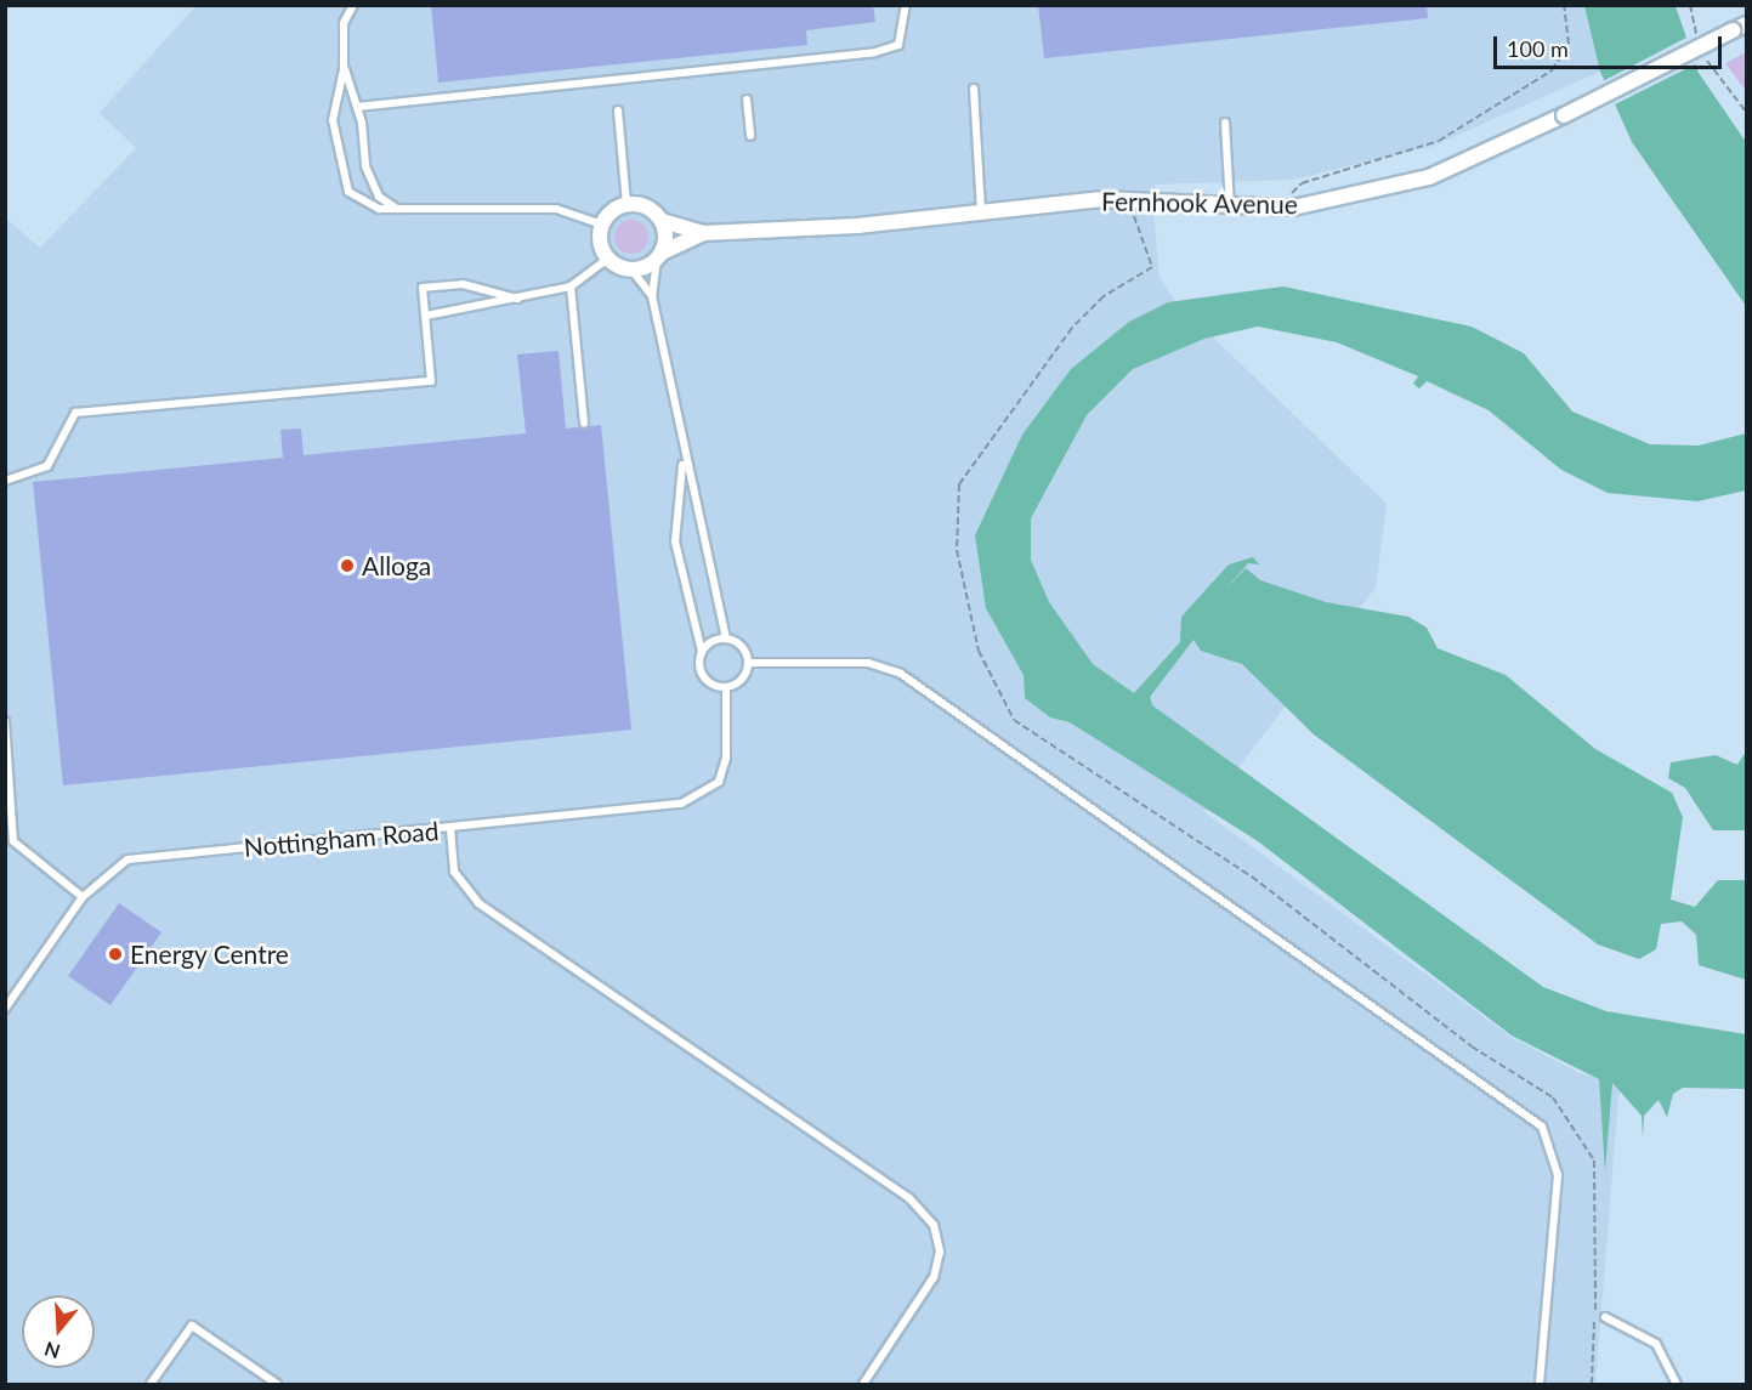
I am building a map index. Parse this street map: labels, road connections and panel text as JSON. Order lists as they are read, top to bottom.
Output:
{
  "streets": {
    "street": ["Fernhook Avenue"],
    "lane": ["Nottingham Road"]
  },
  "places": ["Alloga", "Energy Centre"],
  "scale_bar": "100 m",
  "north": "bottom"
}
